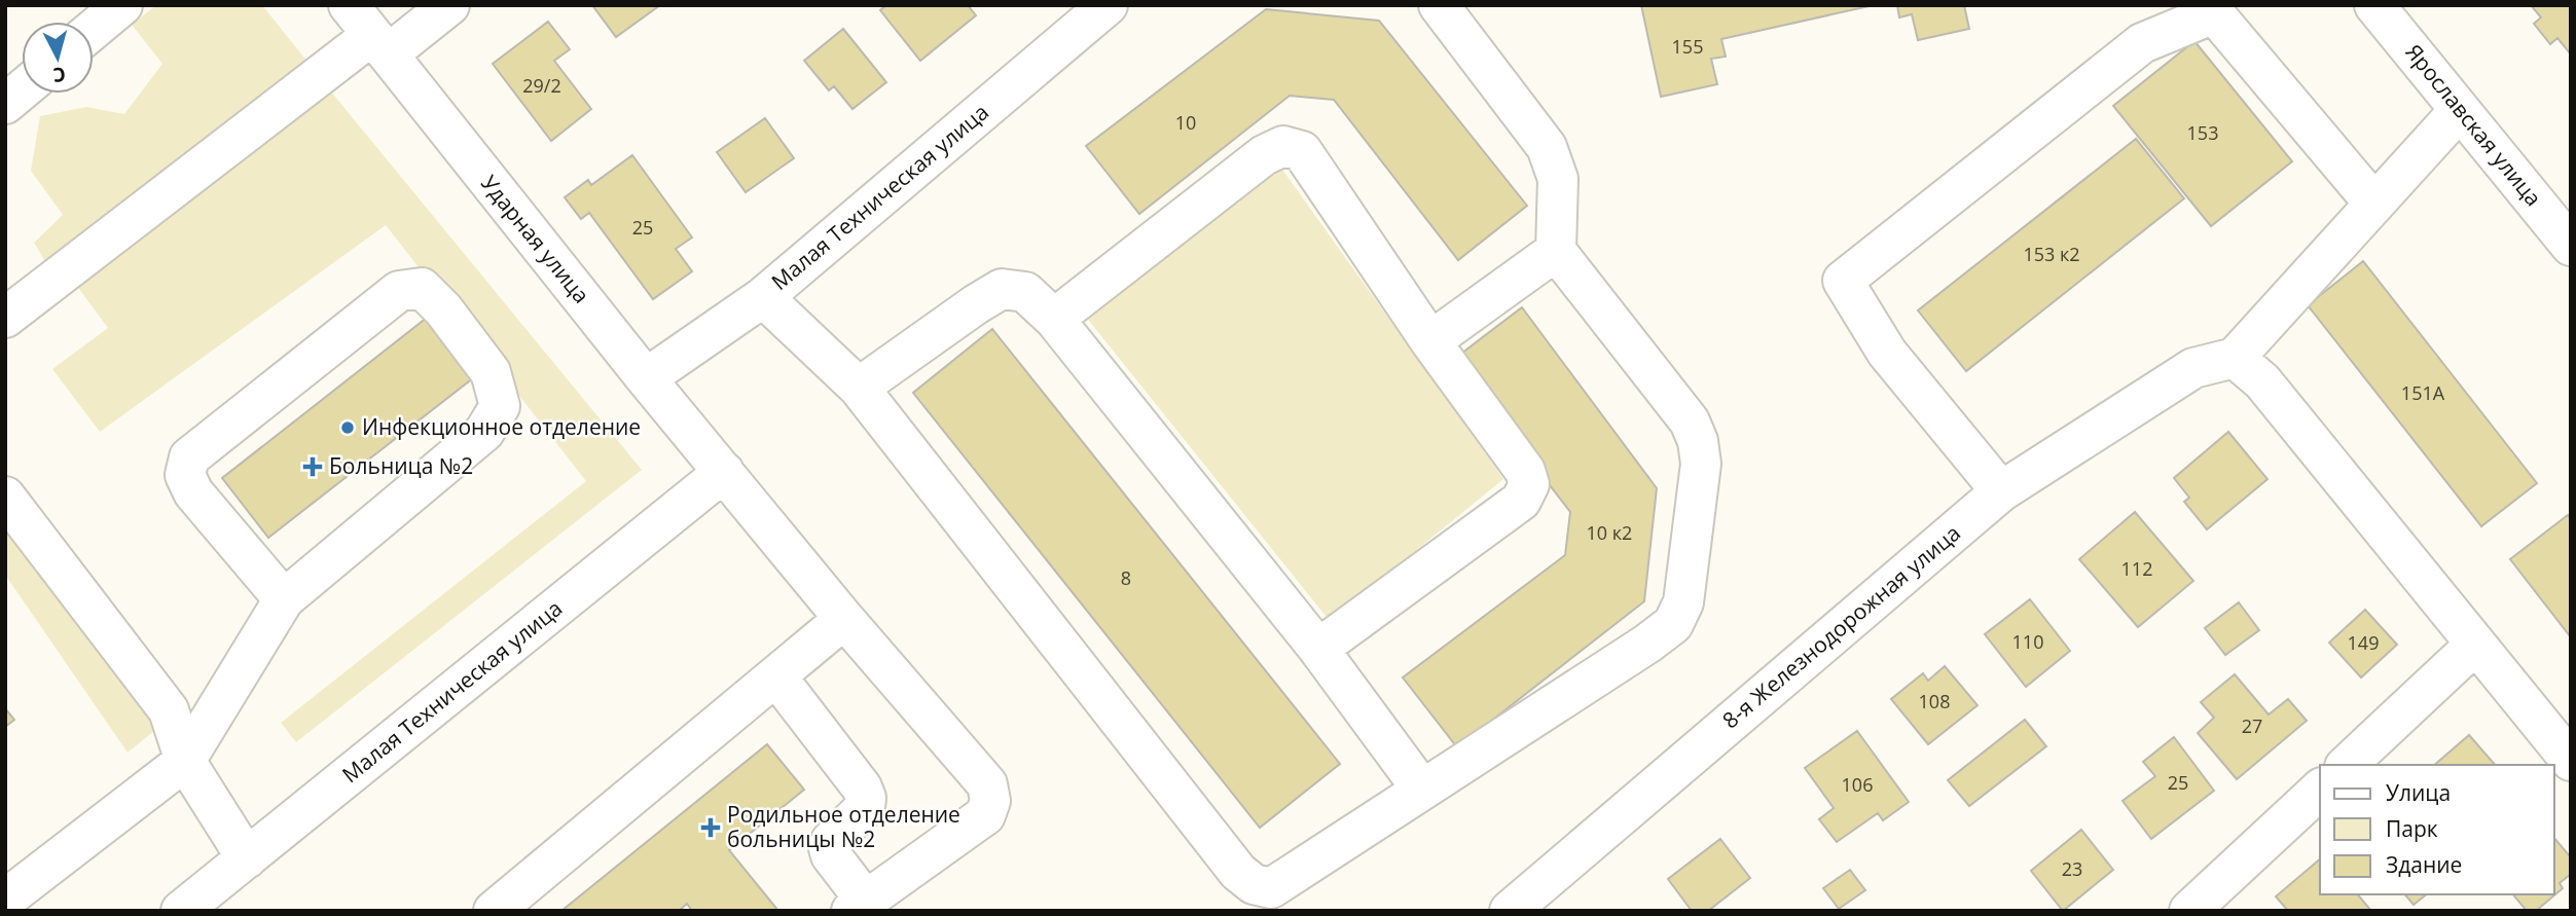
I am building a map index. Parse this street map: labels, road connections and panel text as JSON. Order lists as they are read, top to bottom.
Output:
{
  "streets": {
    "street": [
      "Ярославская улица",
      "Малая Техническая улица",
      "Ударная улица",
      "8-я Железнодорожная улица"
    ]
  },
  "crossings": [
    ["Малая Техническая улица", "Ударная улица"]
  ],
  "places": {
    "other": ["Инфекционное отделение"],
    "health": ["Больница №2", "Родильное отделение больницы №2"]
  },
  "house_numbers": [
    "155",
    "29/2",
    "10",
    "153",
    "25",
    "153 к2",
    "151А",
    "10 к2",
    "112",
    "8",
    "110",
    "149",
    "108",
    "27",
    "25",
    "106",
    "23"
  ],
  "legend": ["Улица", "Парк", "Здание"],
  "north": "bottom"
}
